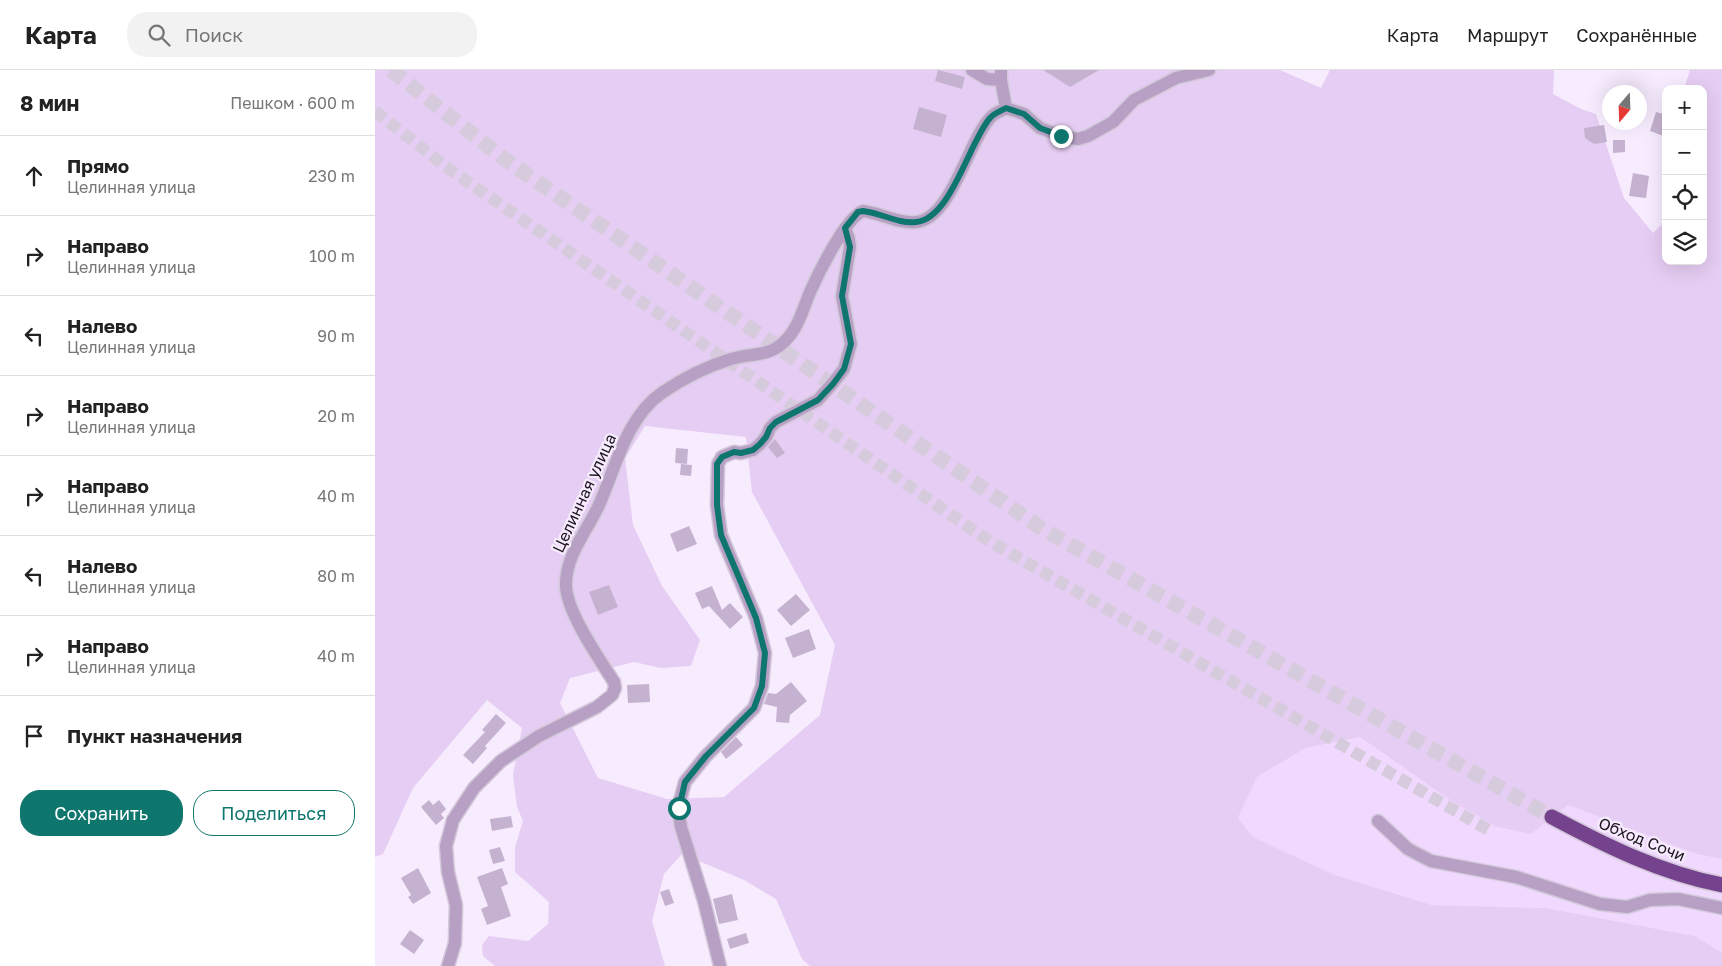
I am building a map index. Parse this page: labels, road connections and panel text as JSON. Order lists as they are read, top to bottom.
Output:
{
  "streets": {
    "highway": ["Обход Сочи"],
    "street": ["Целинная улица"]
  },
  "north": "bottom",
  "page": {
    "header": "Карта",
    "search": "Поиск",
    "nav": ["Карта", "Маршрут", "Сохранённые"],
    "heading": ["8 мин", "Пешком · 600 m"],
    "map_buttons": ["+", "−"],
    "list": [
      ["Прямо", "Целинная улица", "230 m"],
      ["Направо", "Целинная улица", "100 m"],
      ["Налево", "Целинная улица", "90 m"],
      ["Направо", "Целинная улица", "20 m"],
      ["Направо", "Целинная улица", "40 m"],
      ["Налево", "Целинная улица", "80 m"],
      ["Направо", "Целинная улица", "40 m"],
      "Пункт назначения"
    ],
    "buttons": ["Сохранить", "Поделиться"]
  }
}
